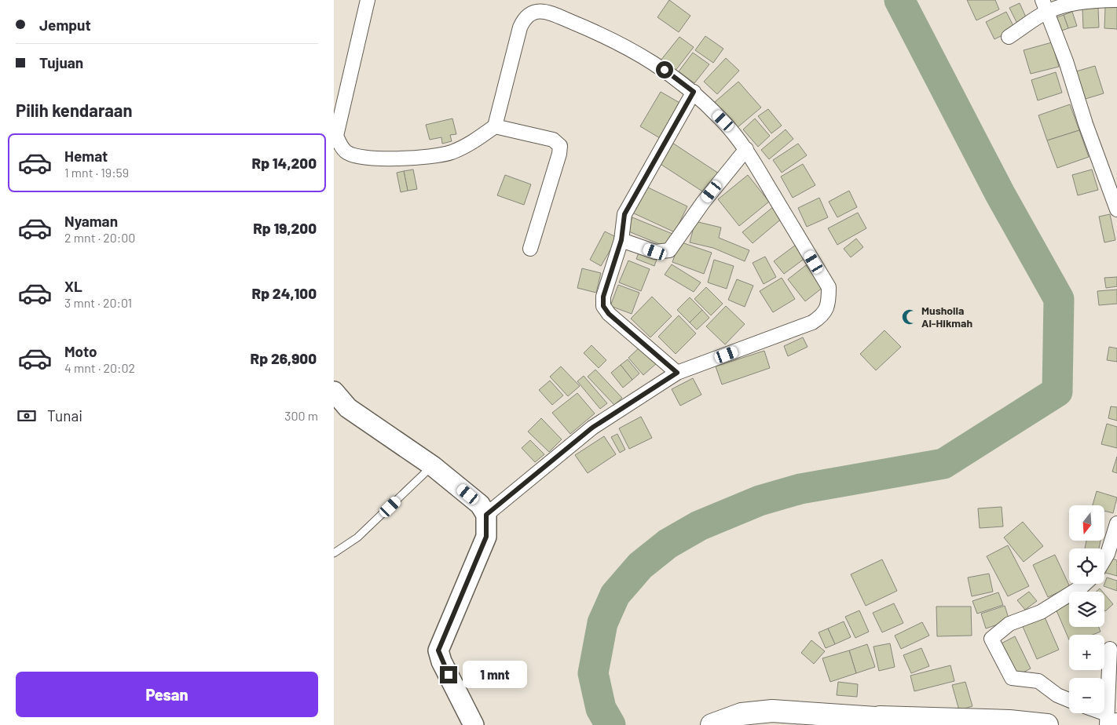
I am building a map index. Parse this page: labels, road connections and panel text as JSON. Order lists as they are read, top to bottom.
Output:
{
  "places": {
    "mosque": ["Musholla Al-Hikmah"]
  },
  "north": "bottom",
  "page": {
    "banner": ["Jemput", "Tujuan"],
    "heading": "Pilih kendaraan",
    "list": [
      {
        "name": "Hemat",
        "note": "1 mnt · 19:59",
        "value": "Rp 14,200"
      },
      {
        "name": "Nyaman",
        "note": "2 mnt · 20:00",
        "value": "Rp 19,200"
      },
      {
        "name": "XL",
        "note": "3 mnt · 20:01",
        "value": "Rp 24,100"
      },
      {
        "name": "Moto",
        "note": "4 mnt · 20:02",
        "value": "Rp 26,900"
      }
    ],
    "pay": ["Tunai", "300 m"],
    "map_buttons": ["+", "−"],
    "bubble": "1 mnt",
    "buttons": "Pesan"
  }
}
